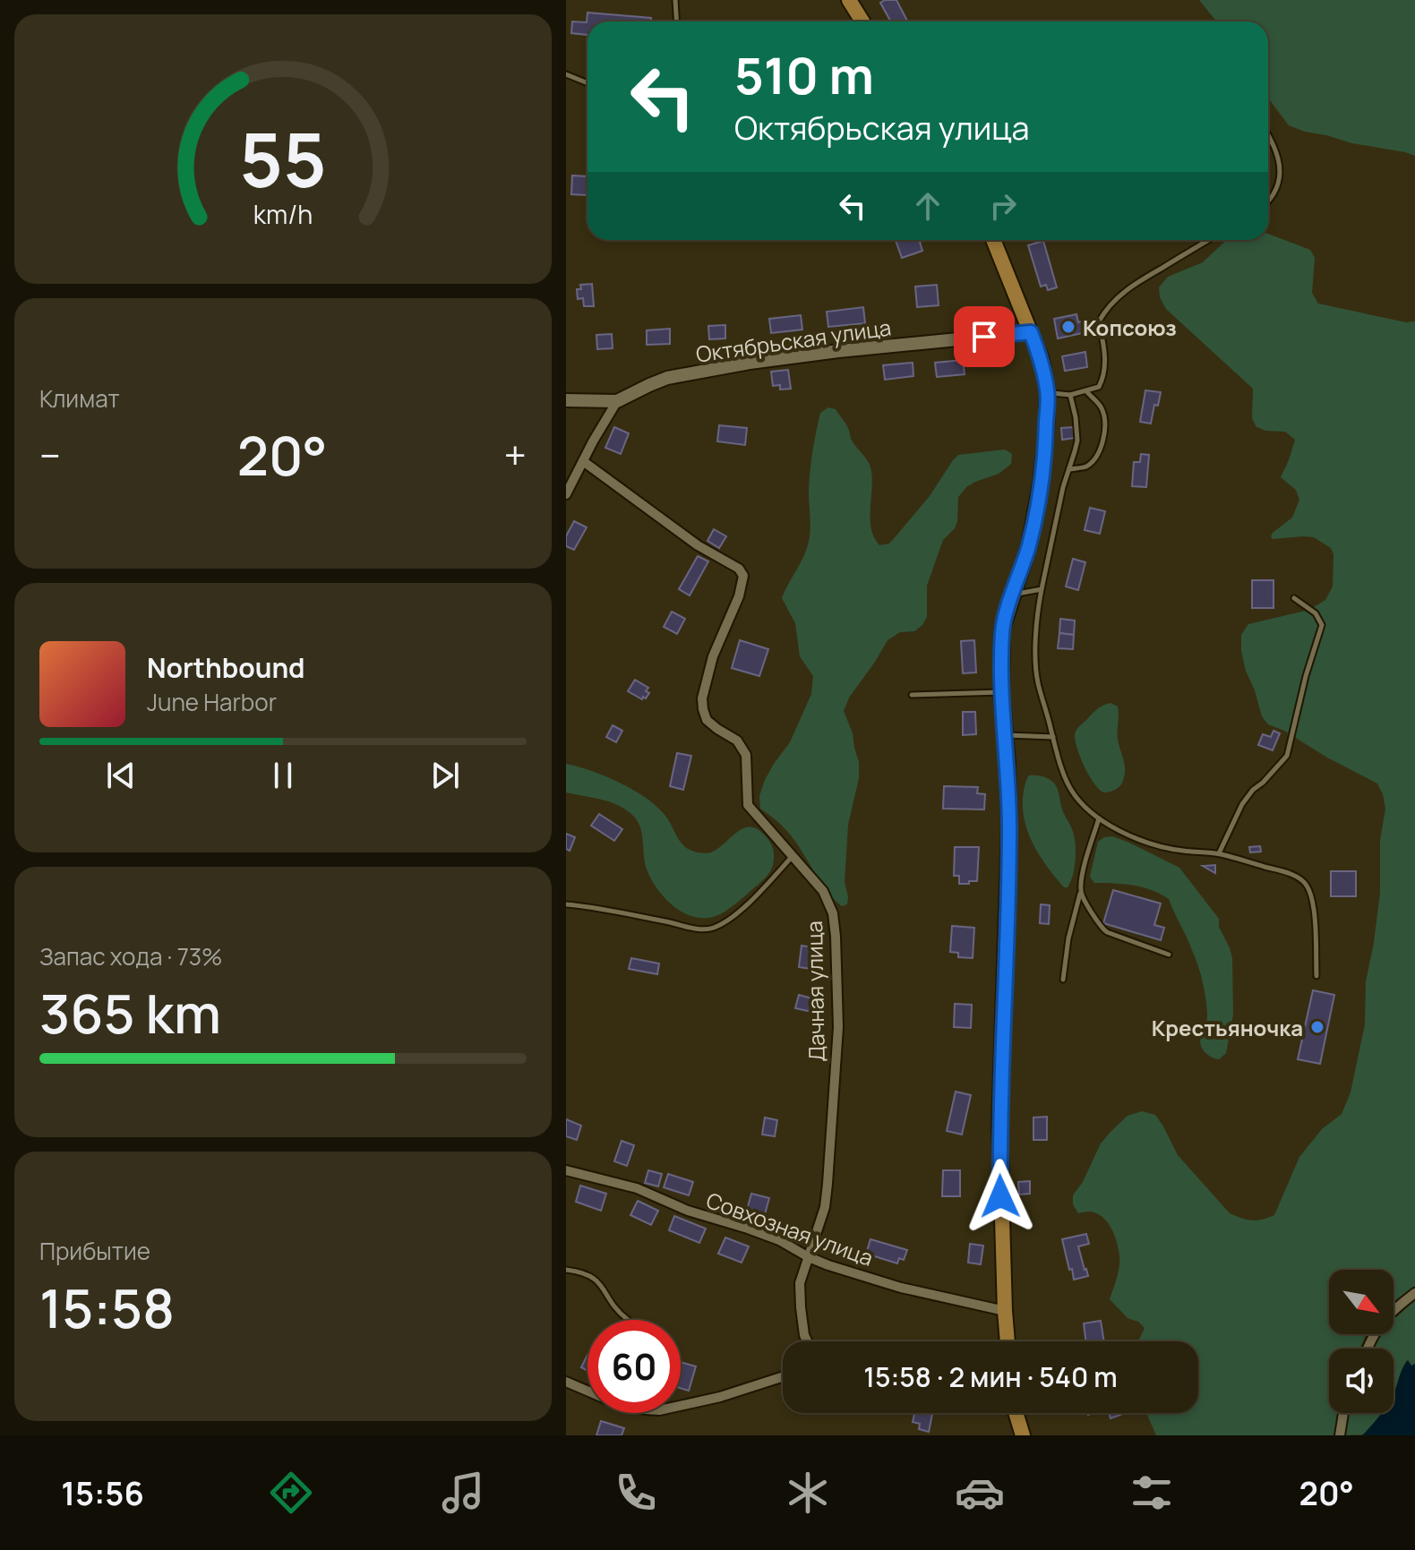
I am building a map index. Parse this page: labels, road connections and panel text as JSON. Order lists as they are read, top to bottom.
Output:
{
  "streets": {
    "street": ["Октябрьская улица", "Дачная улица", "Совхозная улица"]
  },
  "crossings": [
    ["Дачная улица", "Совхозная улица"]
  ],
  "places": ["Копсоюз", "Крестьяночка"],
  "north": "bottom right",
  "page": {
    "turn": ["510 m", "Октябрьская улица"],
    "tile": [
      "Климат",
      ["Запас хода · 73%", "365 km"],
      ["Прибытие", "15:58"]
    ],
    "heat": ["−", "20°", "+"],
    "song": ["Northbound", "June Harbor"],
    "limit": "60",
    "trip": "15:58 · 2 мин · 540 m",
    "tabs": ["15:56", "20°"],
    "gauge": ["55", "km/h"]
  }
}
